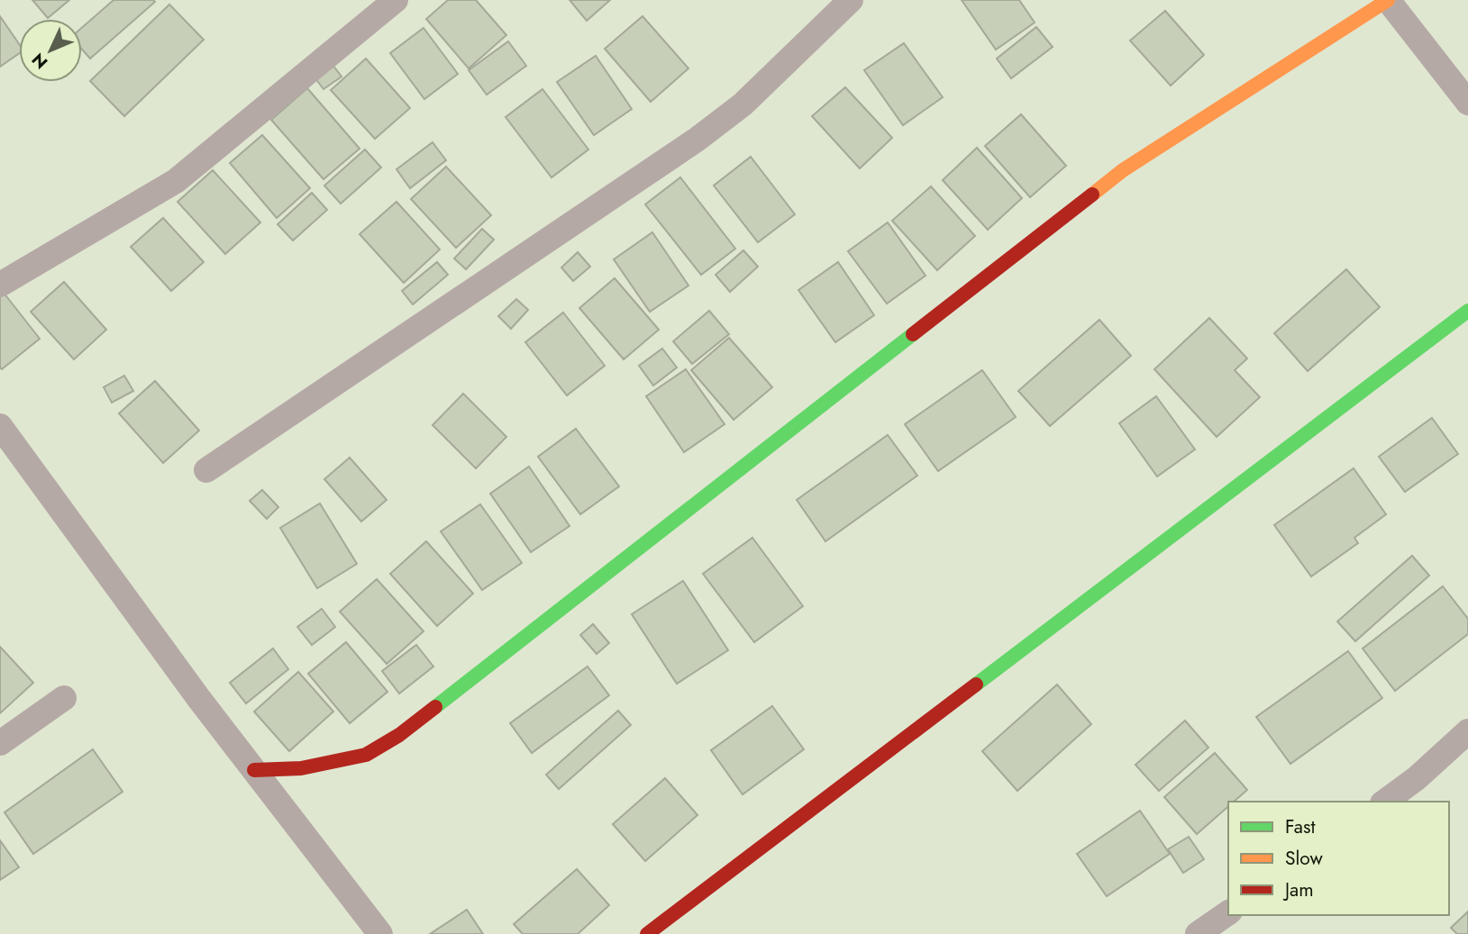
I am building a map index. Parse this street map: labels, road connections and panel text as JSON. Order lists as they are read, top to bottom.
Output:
{
  "legend": ["Fast", "Slow", "Jam"],
  "north": "bottom left"
}
